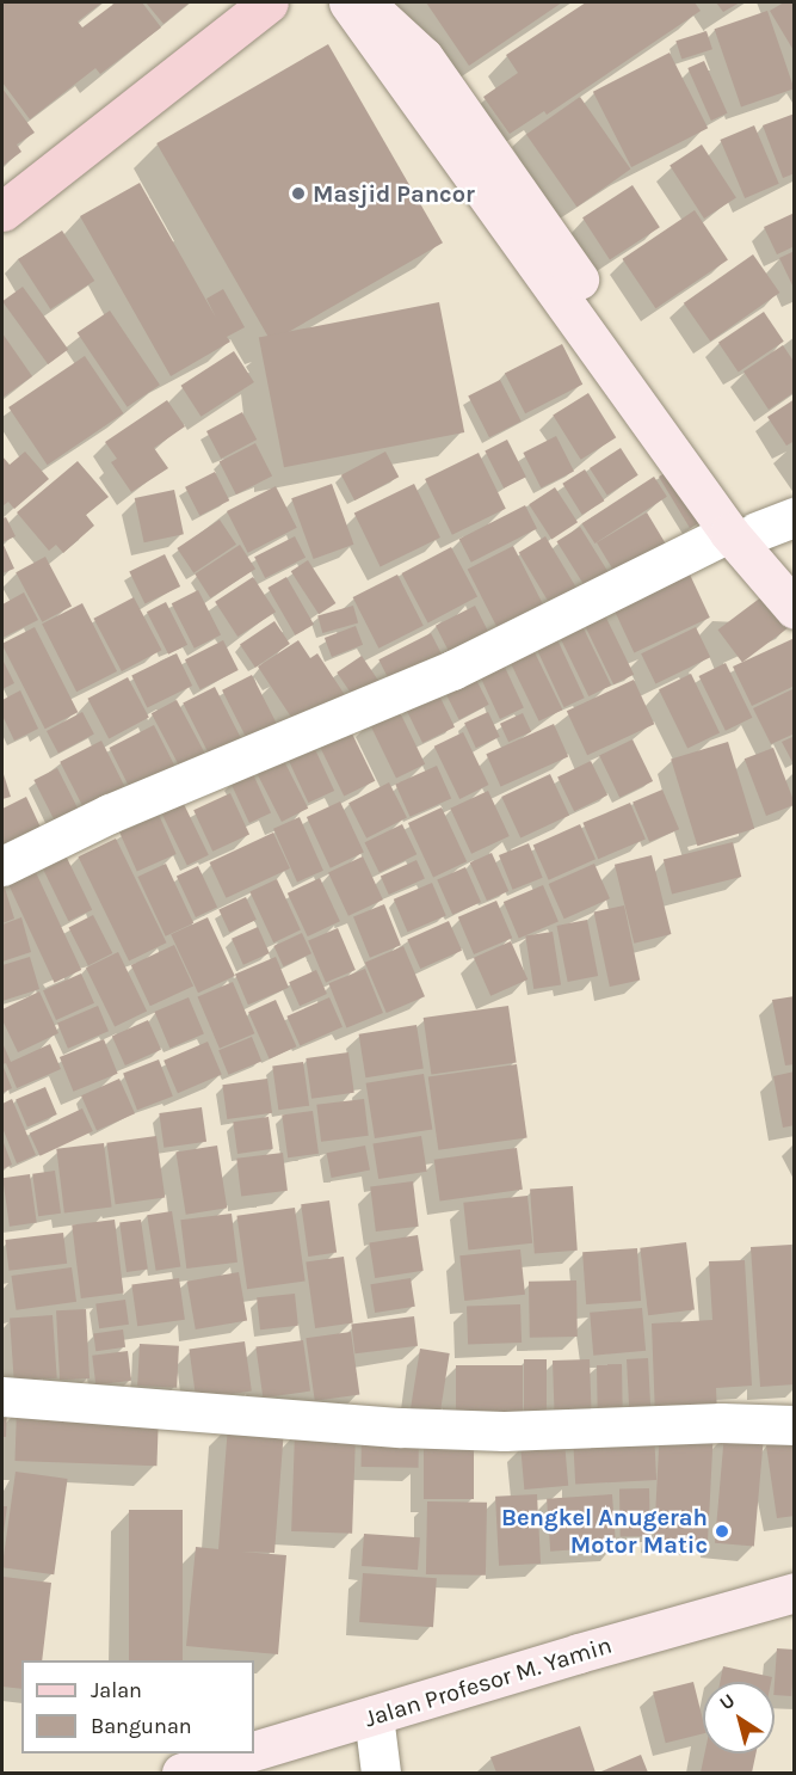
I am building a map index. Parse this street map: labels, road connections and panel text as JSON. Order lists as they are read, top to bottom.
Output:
{
  "streets": {
    "main road": ["Jalan Profesor M. Yamin"]
  },
  "places": ["Masjid Pancor", "Bengkel Anugerah Motor Matic"],
  "legend": ["Jalan", "Bangunan"],
  "north": "top left"
}
